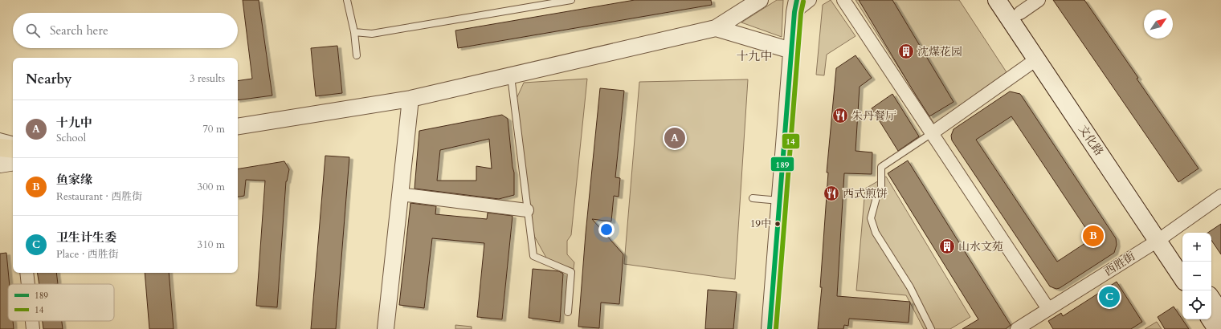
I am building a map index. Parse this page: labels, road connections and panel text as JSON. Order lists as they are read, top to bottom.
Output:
{
  "streets": {
    "main road": ["文化路"],
    "street": ["西胜街"]
  },
  "crossings": [
    ["文化路", "西胜街"]
  ],
  "districts": ["十九中"],
  "places": {
    "building": ["沈煤花园", "山水文苑"],
    "restaurant": ["朱丹餐厅", "西式煎饼"],
    "other": ["19中"]
  },
  "lines": ["transit line 189", "transit line 14"],
  "legend": ["189", "14"],
  "north": "top right",
  "page": {
    "search": "Search here",
    "heading": ["Nearby", "3 results"],
    "list": [
      {
        "mark": "A",
        "name": "十九中",
        "note": "School",
        "value": "70 m"
      },
      {
        "mark": "B",
        "name": "鱼家缘",
        "note": "Restaurant · 西胜街",
        "value": "300 m"
      },
      {
        "mark": "C",
        "name": "卫生计生委",
        "note": "Place · 西胜街",
        "value": "310 m"
      }
    ],
    "pins": ["A", "B", "C"],
    "map_buttons": ["+", "−"]
  }
}
